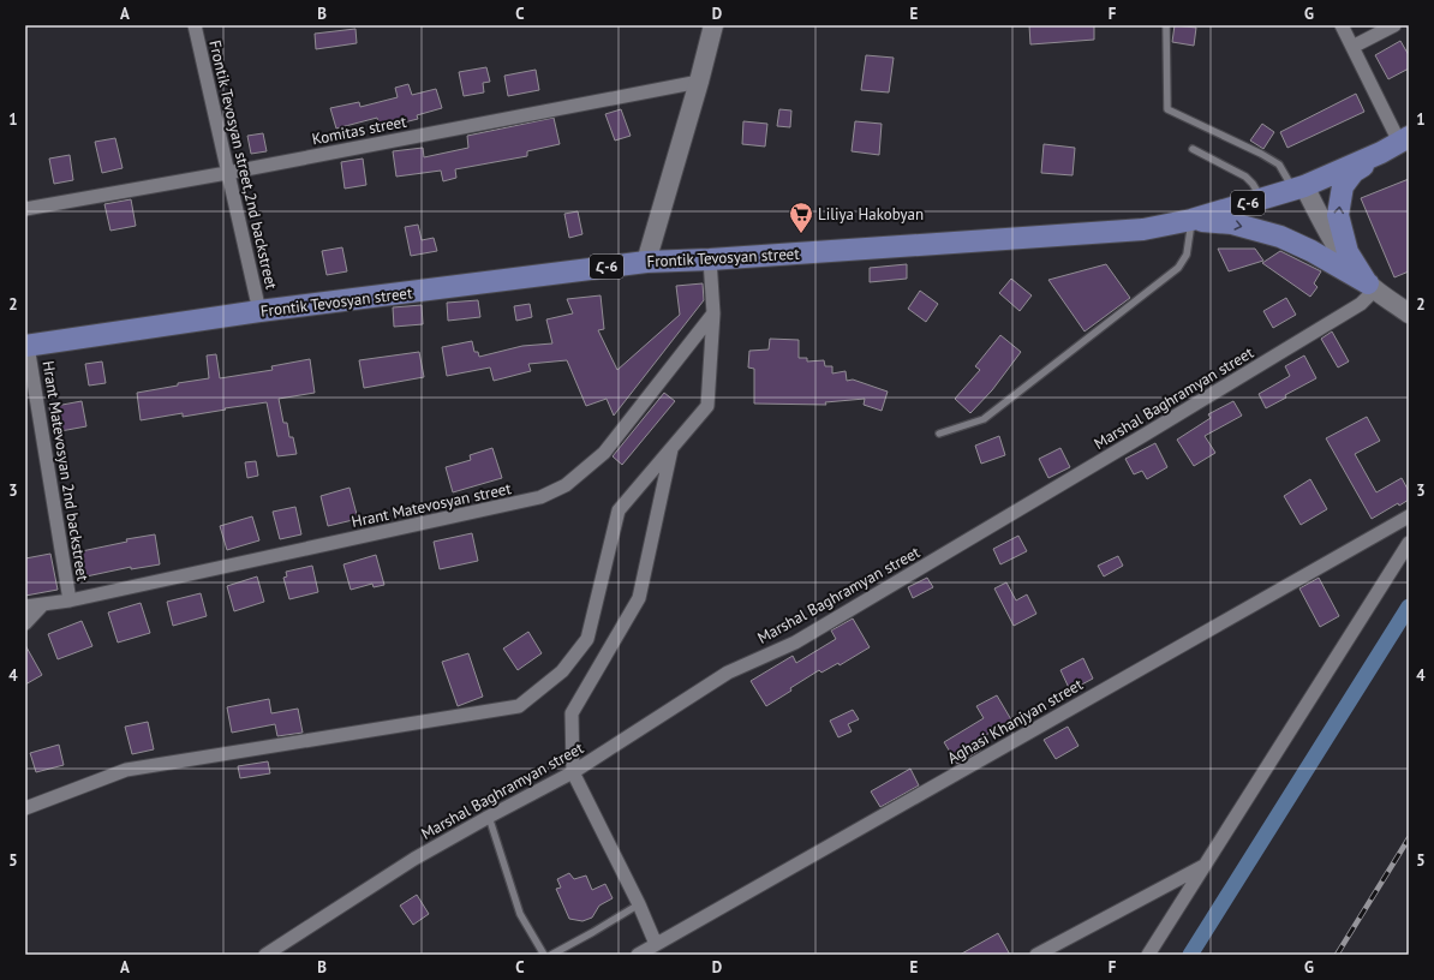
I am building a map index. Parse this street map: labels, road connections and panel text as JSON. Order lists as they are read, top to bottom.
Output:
{
  "streets": {
    "main road": ["Հ-6", "Frontik Tevosyan street"],
    "street": [
      "Komitas street",
      "Frontik Tevosyan street,2nd backstreet",
      "Marshal Baghramyan street",
      "Hrant Matevosyan 2nd backstreet",
      "Hrant Matevosyan street",
      "Aghasi Khanjyan street"
    ]
  },
  "crossings": [
    ["Komitas street", "Frontik Tevosyan street,2nd backstreet"],
    ["Frontik Tevosyan street,2nd backstreet", "Frontik Tevosyan street"],
    ["Frontik Tevosyan street", "Hrant Matevosyan 2nd backstreet"],
    ["Hrant Matevosyan 2nd backstreet", "Hrant Matevosyan street"]
  ],
  "places": {
    "supermarket": ["Liliya Hakobyan"]
  },
  "grid": {
    "columns": [
      "A",
      "B",
      "C",
      "D",
      "E",
      "F",
      "G"
    ],
    "rows": [
      "1",
      "2",
      "3",
      "4",
      "5"
    ]
  }
}
